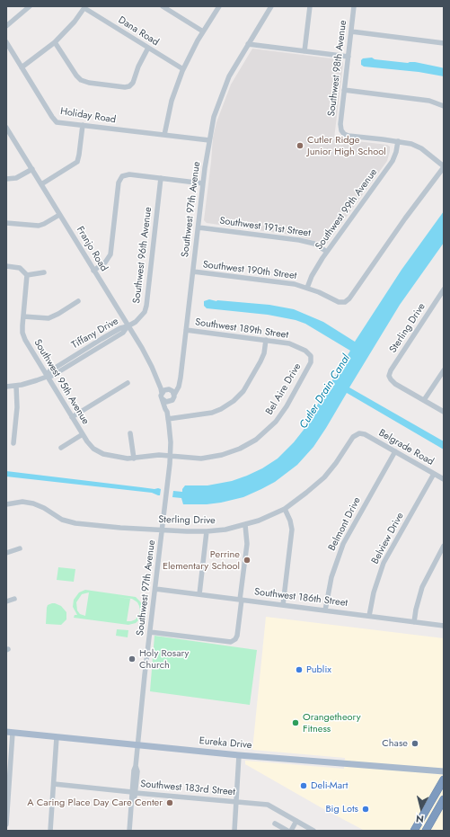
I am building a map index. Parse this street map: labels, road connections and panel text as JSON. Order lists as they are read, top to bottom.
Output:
{
  "streets": {
    "main road": ["Eureka Drive"],
    "street": [
      "Dana Road",
      "Southwest 98th Avenue",
      "Holiday Road",
      "Southwest 97th Avenue",
      "Southwest 99th Avenue",
      "Southwest 191st Street",
      "Franjo Road",
      "Southwest 96th Avenue",
      "Southwest 190th Street",
      "Sterling Drive",
      "Southwest 189th Street",
      "Tiffany Drive",
      "Southwest 95th Avenue",
      "Bel Aire Drive",
      "Belgrade Road",
      "Belmont Drive",
      "Belview Drive",
      "Southwest 186th Street",
      "Southwest 183rd Street"
    ]
  },
  "crossings": [
    ["Southwest 98th Avenue", "Southwest 99th Avenue"],
    ["Holiday Road", "Southwest 97th Avenue"],
    ["Southwest 97th Avenue", "Southwest 191st Street"],
    ["Southwest 97th Avenue", "Franjo Road"],
    ["Southwest 97th Avenue", "Southwest 190th Street"],
    ["Southwest 97th Avenue", "Sterling Drive"],
    ["Southwest 97th Avenue", "Southwest 189th Street"],
    ["Southwest 97th Avenue", "Bel Aire Drive"],
    ["Southwest 97th Avenue", "Southwest 186th Street"],
    ["Southwest 97th Avenue", "Eureka Drive"],
    ["Southwest 97th Avenue", "Southwest 183rd Street"],
    ["Southwest 99th Avenue", "Southwest 191st Street"],
    ["Southwest 99th Avenue", "Southwest 190th Street"],
    ["Franjo Road", "Southwest 96th Avenue"],
    ["Franjo Road", "Tiffany Drive"],
    ["Southwest 96th Avenue", "Tiffany Drive"],
    ["Sterling Drive", "Belgrade Road"],
    ["Southwest 189th Street", "Bel Aire Drive"],
    ["Tiffany Drive", "Southwest 95th Avenue"],
    ["Southwest 95th Avenue", "Bel Aire Drive"],
    ["Belgrade Road", "Belmont Drive"],
    ["Belgrade Road", "Belview Drive"],
    ["Belmont Drive", "Southwest 186th Street"],
    ["Belview Drive", "Southwest 186th Street"]
  ],
  "water": ["Cutler Drain Canal"],
  "places": [
    "Cutler Ridge Junior High School",
    "Perrine Elementary School",
    "Holy Rosary Church",
    "Publix",
    "Orangetheory Fitness",
    "Chase",
    "Deli-Mart",
    "A Caring Place Day Care Center",
    "Big Lots"
  ],
  "north": "bottom"
}
